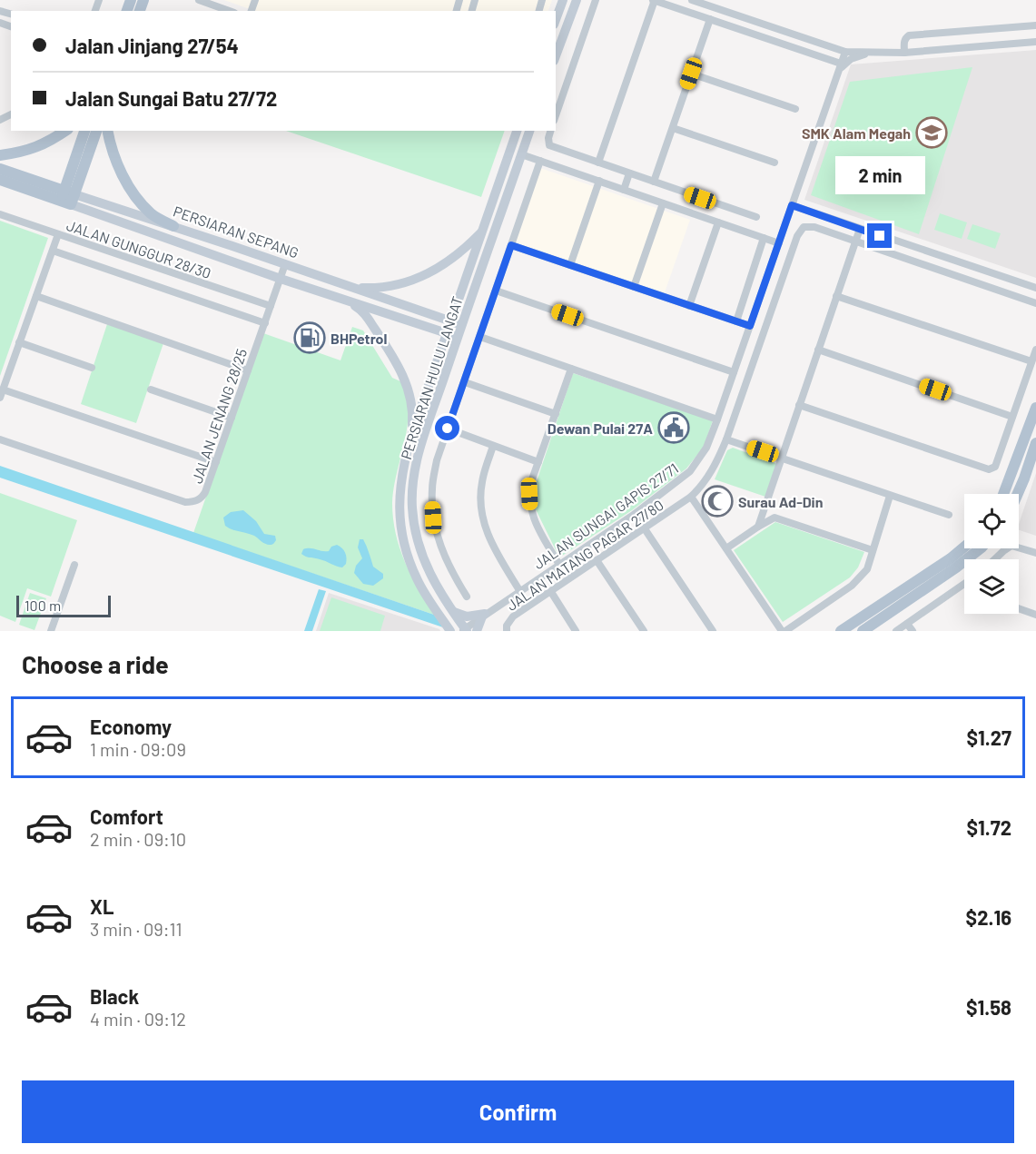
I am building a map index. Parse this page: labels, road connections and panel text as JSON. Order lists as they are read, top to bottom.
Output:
{
  "streets": {
    "main road": ["PERSIARAN SEPANG", "PERSIARAN HULU LANGAT"],
    "street": [
      "JALAN GUNGGUR 28/30",
      "JALAN JENANG 28/25",
      "JALAN SUNGAI GAPIS 27/71",
      "JALAN MATANG PAGAR 27/80"
    ]
  },
  "crossings": [
    ["PERSIARAN SEPANG", "PERSIARAN HULU LANGAT"],
    ["PERSIARAN SEPANG", "JALAN JENANG 28/25"],
    ["JALAN GUNGGUR 28/30", "JALAN JENANG 28/25"],
    ["PERSIARAN HULU LANGAT", "JALAN SUNGAI GAPIS 27/71"]
  ],
  "places": {
    "school or university": ["SMK Alam Megah"],
    "fuel station": ["BHPetrol"],
    "public building": ["Dewan Pulai 27A"],
    "mosque": ["Surau Ad-Din"]
  },
  "scale_bar": "100 m",
  "page": {
    "banner": ["Jalan Jinjang 27/54", "Jalan Sungai Batu 27/72"],
    "bubble": "2 min",
    "scale": "100 m",
    "heading": "Choose a ride",
    "list": [
      {
        "name": "Economy",
        "note": "1 min · 09:09",
        "value": "$1.27"
      },
      {
        "name": "Comfort",
        "note": "2 min · 09:10",
        "value": "$1.72"
      },
      {
        "name": "XL",
        "note": "3 min · 09:11",
        "value": "$2.16"
      },
      {
        "name": "Black",
        "note": "4 min · 09:12",
        "value": "$1.58"
      }
    ],
    "buttons": "Confirm"
  }
}
